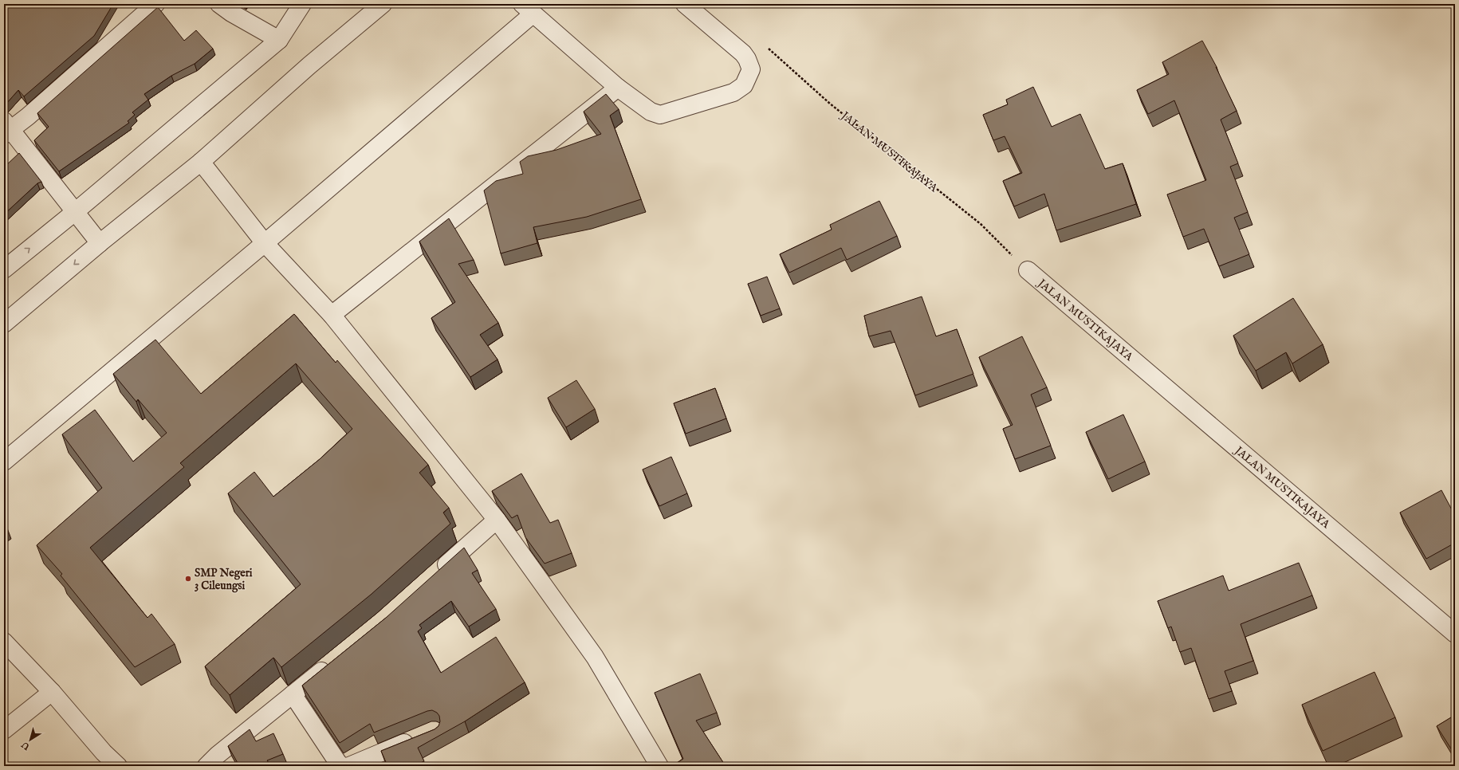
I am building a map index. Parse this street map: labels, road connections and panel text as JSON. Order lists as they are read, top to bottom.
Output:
{
  "streets": {
    "street": ["JALAN MUSTIKAJAYA"]
  },
  "places": ["SMP Negeri 3 Cileungsi"],
  "north": "bottom left"
}
